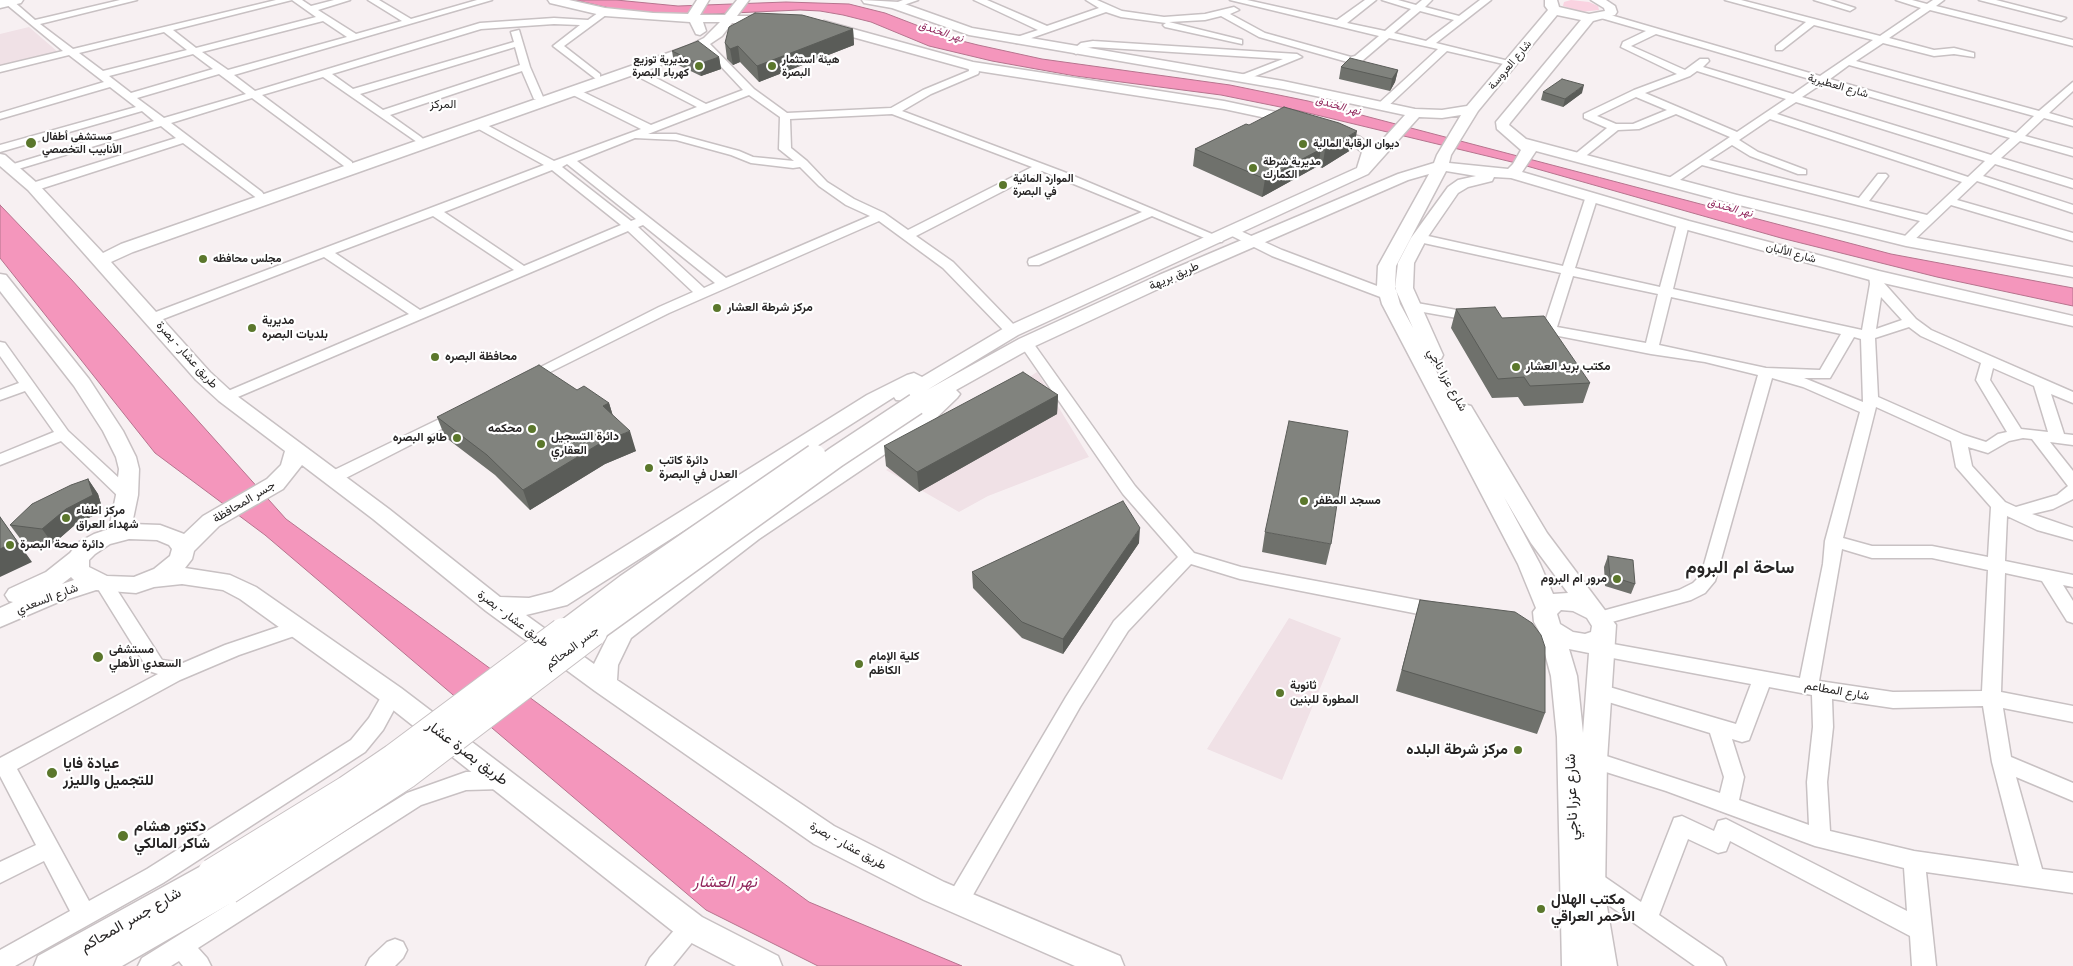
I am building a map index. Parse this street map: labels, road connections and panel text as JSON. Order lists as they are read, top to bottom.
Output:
{
  "streets": {
    "main road": [
      "شارع العروسة",
      "شارع الألبان",
      "طريق بريهة",
      "طريق عشار - بصرة",
      "شارع عزرا ناجي",
      "جسر المحافظة",
      "شارع السعدي",
      "جسر المحاكم",
      "طريق بصرة عشار",
      "شارع جسر المحاكم"
    ],
    "street": ["شارع العطيرية", "شارع المطاعم"]
  },
  "crossings": [
    ["شارع العروسة", "شارع الألبان"],
    ["شارع العروسة", "طريق بريهة"],
    ["شارع العروسة", "شارع عزرا ناجي"],
    ["شارع الألبان", "طريق بريهة"],
    ["شارع الألبان", "شارع عزرا ناجي"],
    ["طريق بريهة", "شارع عزرا ناجي"],
    ["طريق بريهة", "جسر المحاكم"],
    ["طريق عشار - بصرة", "جسر المحافظة"],
    ["شارع عزرا ناجي", "شارع المطاعم"],
    ["جسر المحافظة", "شارع السعدي"],
    ["جسر المحافظة", "طريق بصرة عشار"],
    ["شارع السعدي", "طريق بصرة عشار"],
    ["جسر المحاكم", "شارع جسر المحاكم"]
  ],
  "districts": ["المركز", "ساحة ام البروم"],
  "water": ["نهر الخندق", "نهر العشار"],
  "places": [
    "مديرية توزيع كهرباء البصرة",
    "هيئة استثمار البصرة",
    "مستشفى أطفال الأنابيب التخصصي",
    "ديوان الرقابة المالية",
    "مديرية شرطة الكمارك",
    "الموارد المائية في البصرة",
    "مجلس محافظه",
    "مركز شرطة العشار",
    "مديرية بلديات البصره",
    "محافظة البصره",
    "مكتب بريد العشار",
    "محكمه",
    "طابو البصره",
    "دائرة التسجيل العقاري",
    "دائرة كاتب العدل في البصرة",
    "مسجد المظفر",
    "مركز اطفاء شهداء العراق",
    "دائرة صحة البصرة",
    "مرور ام البروم",
    "مستشفى السعدي الأهلي",
    "كلية الإمام الكاظم",
    "ثانوية المطورة للبنين",
    "مركز شرطة البلده",
    "عيادة فايا للتجميل والليزر",
    "دكتور هشام شاكر المالكي",
    "مكتب الهلال الأحمر العراقي"
  ]
}
